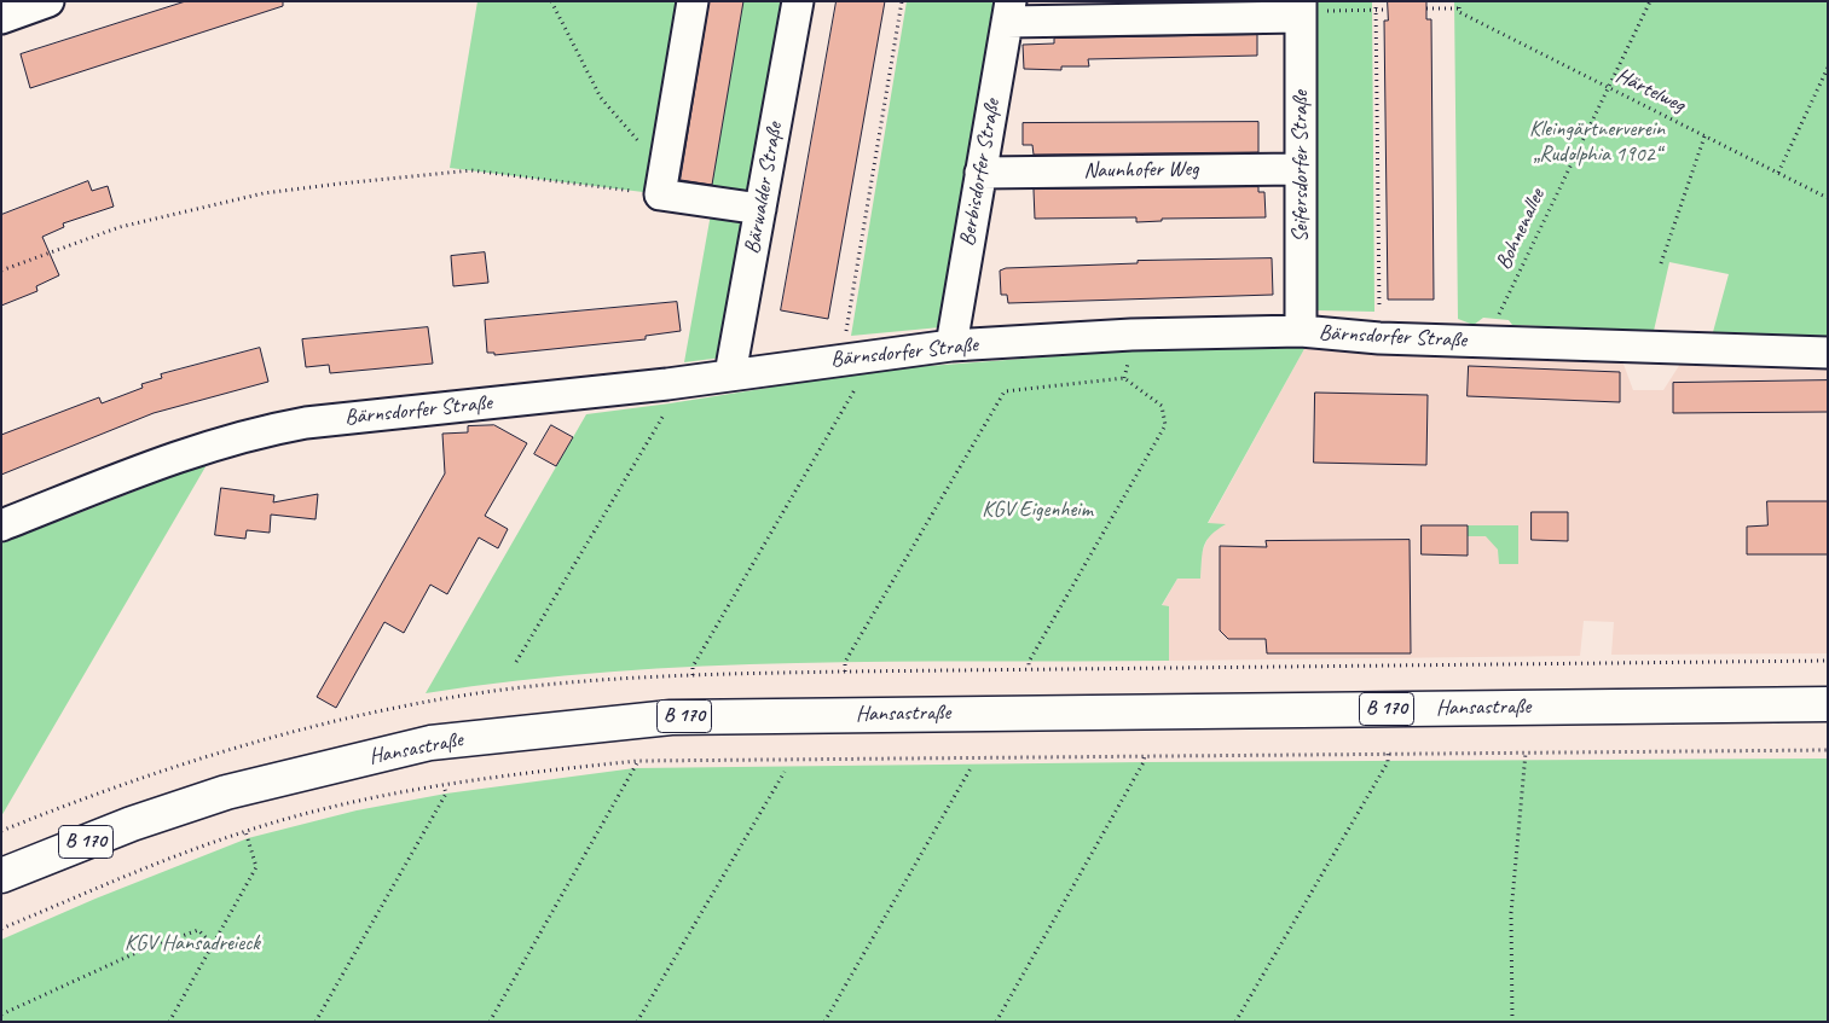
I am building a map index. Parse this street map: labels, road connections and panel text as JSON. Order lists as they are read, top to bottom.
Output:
{
  "streets": {
    "main road": ["Hansastraße", "B 170"],
    "street": [
      "Seifersdorfer Straße",
      "Naunhofer Weg",
      "Berbisdorfer Straße",
      "Bärwalder Straße",
      "Bärnsdorfer Straße"
    ],
    "path": ["Härtelweg", "Bohnenallee"]
  },
  "crossings": [
    ["Härtelweg", "Bohnenallee"],
    ["Seifersdorfer Straße", "Naunhofer Weg"],
    ["Seifersdorfer Straße", "Bärnsdorfer Straße"],
    ["Naunhofer Weg", "Berbisdorfer Straße"],
    ["Berbisdorfer Straße", "Bärnsdorfer Straße"],
    ["Bärwalder Straße", "Bärnsdorfer Straße"],
    ["Bohnenallee", "Bärnsdorfer Straße"]
  ],
  "parks": ["Kleingärtnerverein „Rudolphia 1902“", "KGV Eigenheim", "KGV Hansadreieck"]
}
